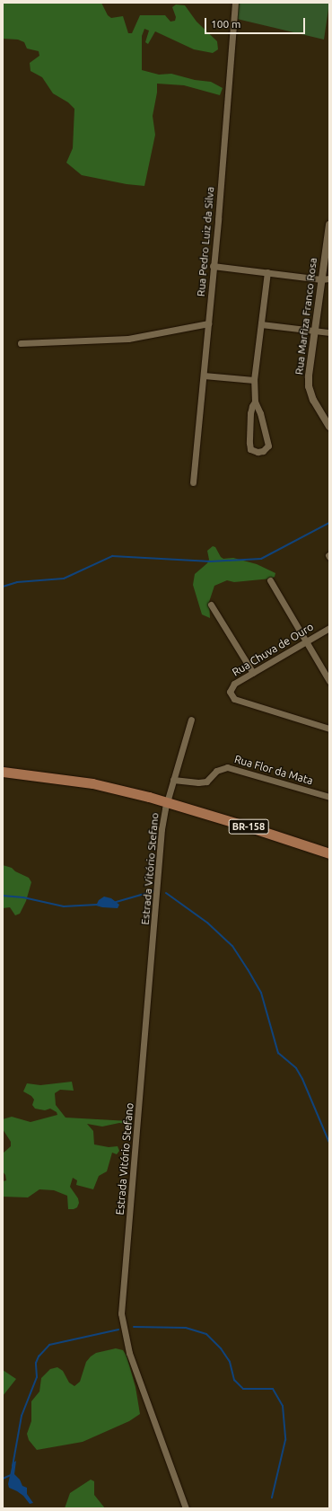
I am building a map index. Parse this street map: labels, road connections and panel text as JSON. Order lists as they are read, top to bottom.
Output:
{
  "streets": {
    "highway": ["BR-158"],
    "street": [
      "Rua Pedro Luiz da Silva",
      "Rua Marfiza Franco Rosa",
      "Rua Chuva de Ouro",
      "Rua Flor da Mata",
      "Estrada Vitório Stefano"
    ]
  },
  "crossings": [
    ["BR-158", "Estrada Vitório Stefano"]
  ],
  "scale_bar": "100 m"
}
